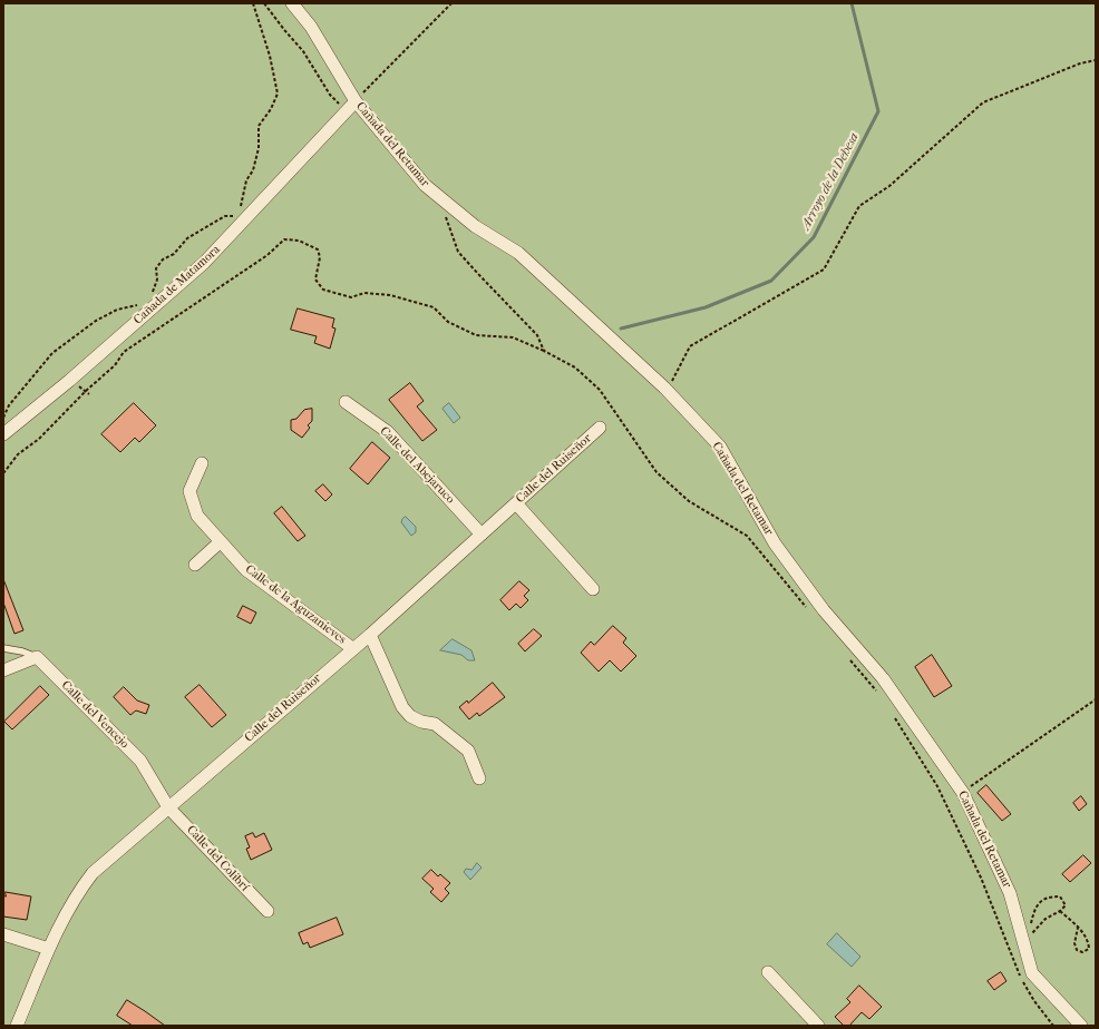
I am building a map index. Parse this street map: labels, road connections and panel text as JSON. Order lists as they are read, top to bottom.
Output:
{
  "streets": {
    "street": [
      "Cañada del Retamar",
      "Cañada de Matamora",
      "Calle del Abejaruco",
      "Calle del Ruiseñor",
      "Calle de la Aguzanieves",
      "Calle del Vencejo",
      "Calle del Colibrí"
    ]
  },
  "crossings": [
    ["Cañada del Retamar", "Cañada de Matamora"],
    ["Calle del Abejaruco", "Calle del Ruiseñor"],
    ["Calle del Ruiseñor", "Calle de la Aguzanieves"],
    ["Calle del Ruiseñor", "Calle del Vencejo"],
    ["Calle del Ruiseñor", "Calle del Colibrí"],
    ["Calle del Vencejo", "Calle del Colibrí"]
  ],
  "water": ["Arroyo de la Dehesa"]
}
